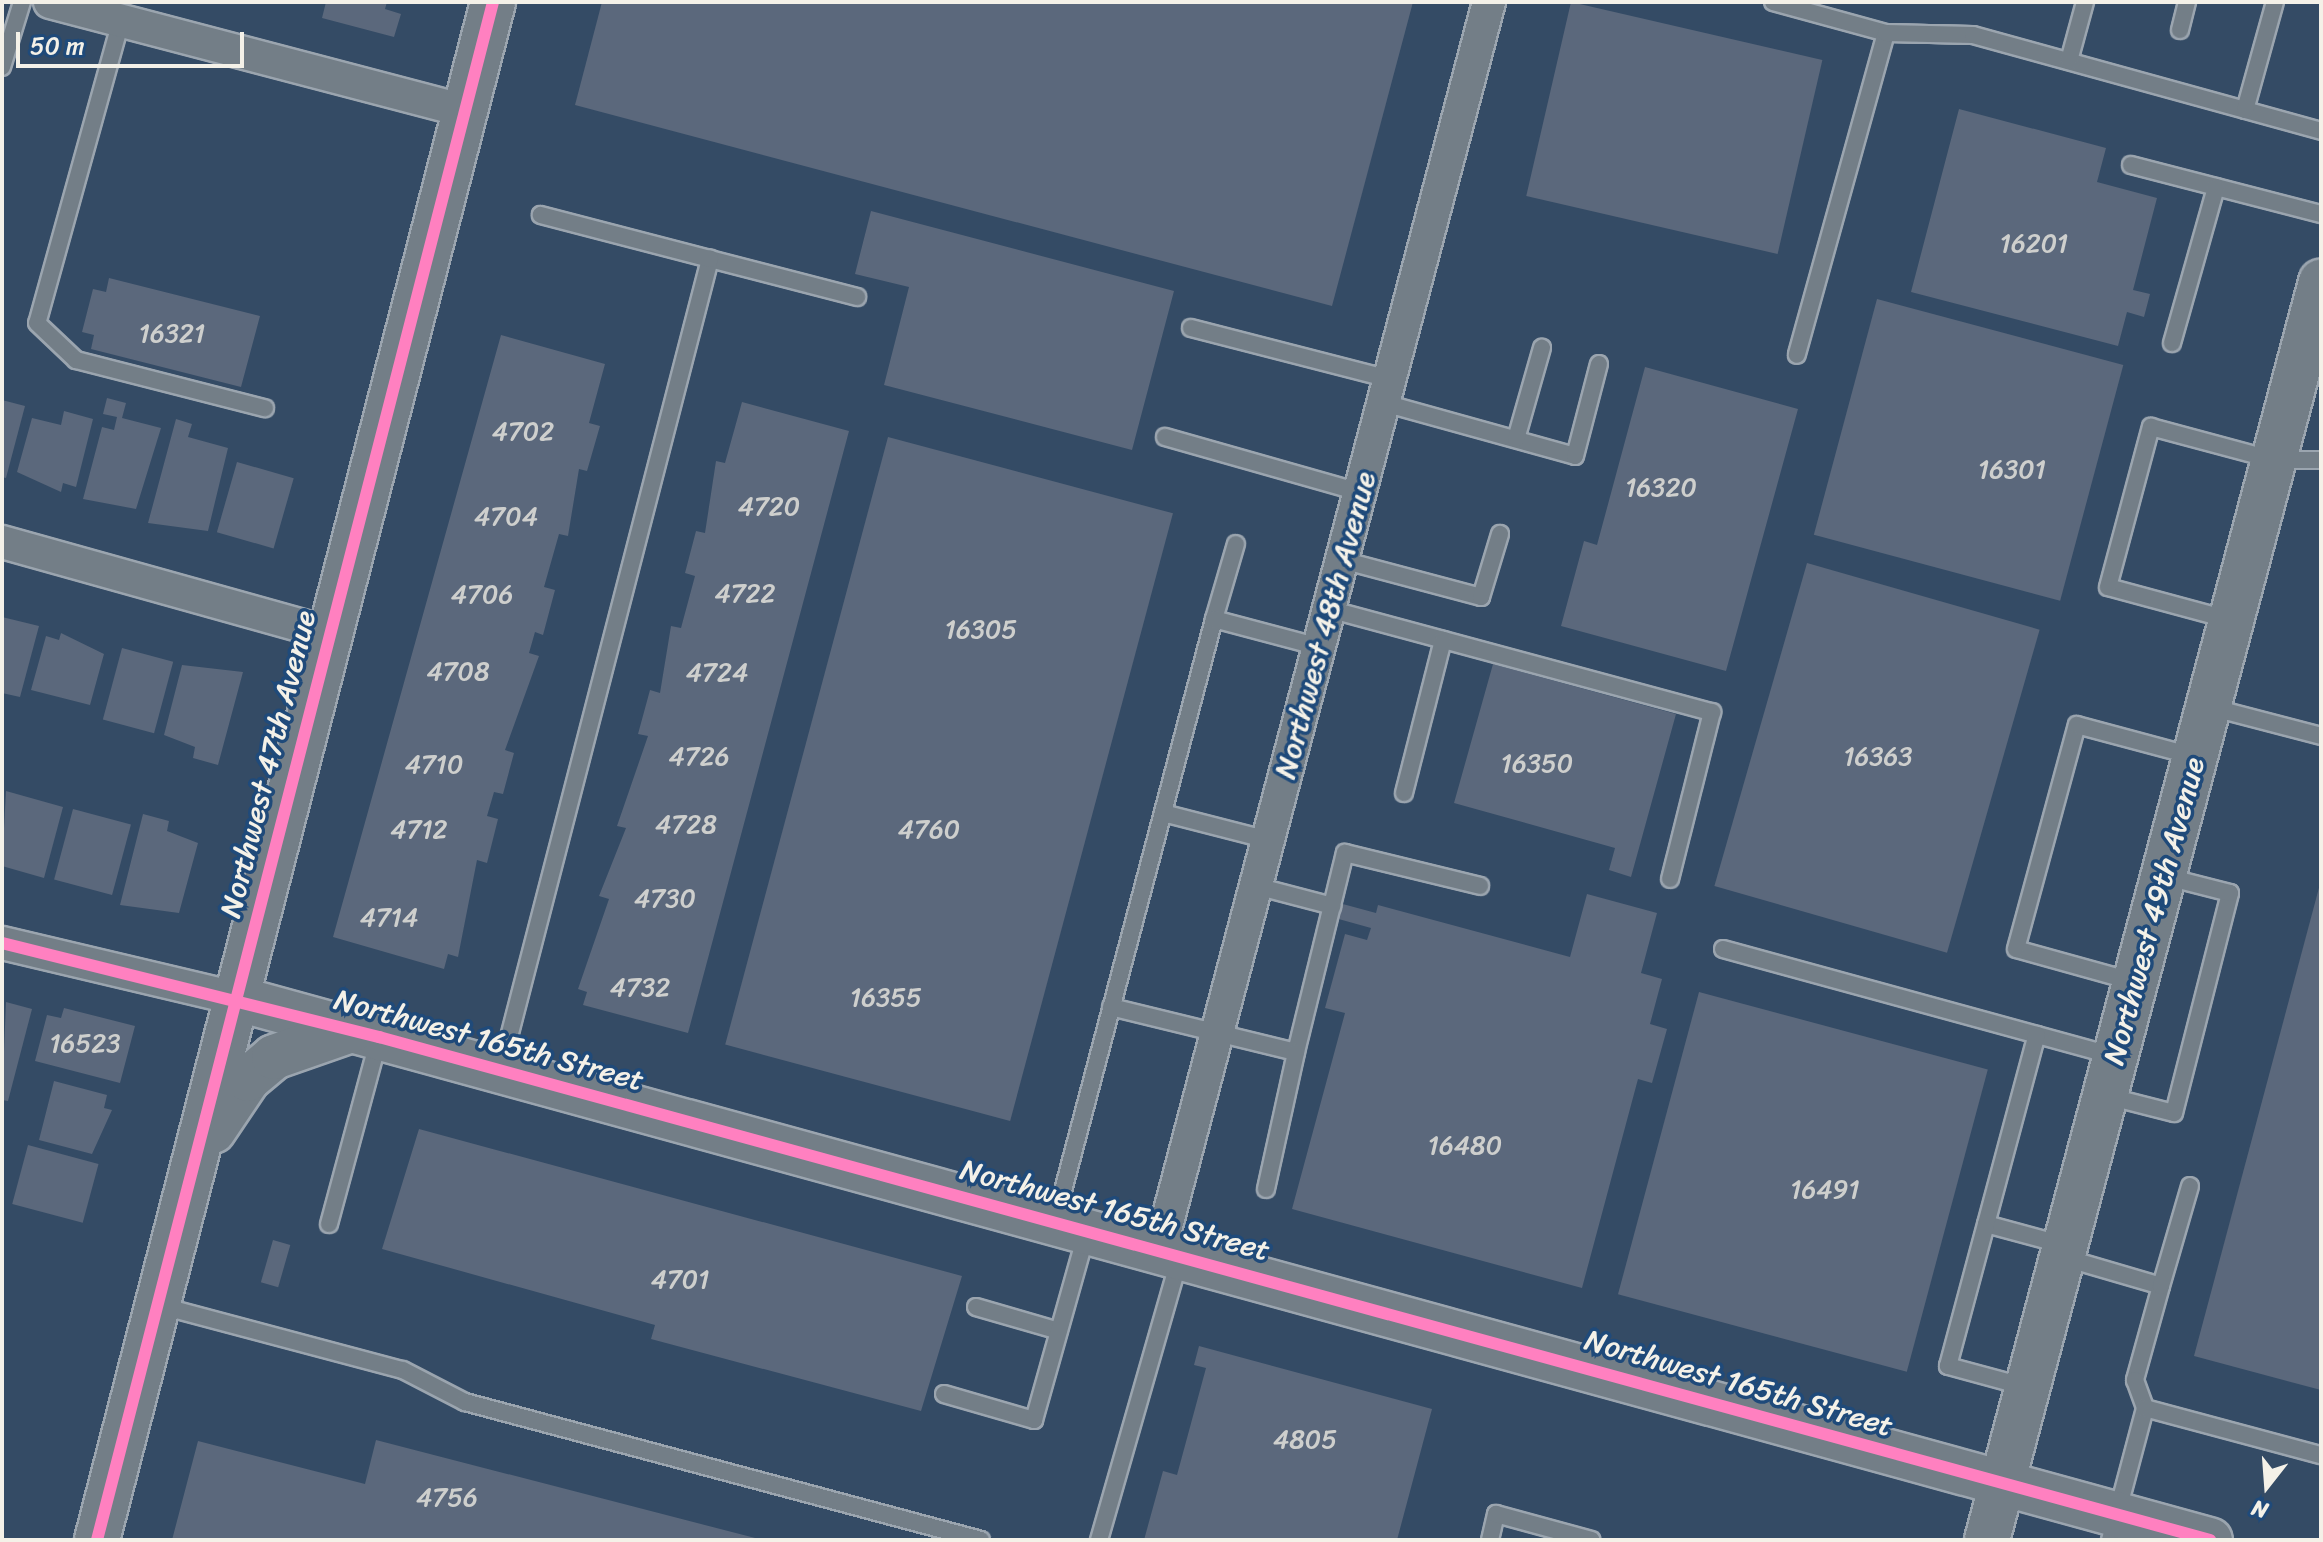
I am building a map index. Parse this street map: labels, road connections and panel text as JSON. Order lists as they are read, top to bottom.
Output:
{
  "streets": {
    "street": [
      "Northwest 48th Avenue",
      "Northwest 47th Avenue",
      "Northwest 49th Avenue",
      "Northwest 165th Street"
    ]
  },
  "crossings": [
    ["Northwest 48th Avenue", "Northwest 165th Street"],
    ["Northwest 47th Avenue", "Northwest 165th Street"],
    ["Northwest 49th Avenue", "Northwest 165th Street"]
  ],
  "house_numbers": [
    "16201",
    "16321",
    "4702",
    "16301",
    "16320",
    "4720",
    "4704",
    "4722",
    "4706",
    "16305",
    "4708",
    "4724",
    "4726",
    "16363",
    "16350",
    "4710",
    "4728",
    "4712",
    "4760",
    "4730",
    "4714",
    "4732",
    "16355",
    "16523",
    "16480",
    "16491",
    "4701",
    "4805",
    "4756"
  ],
  "scale_bar": "50 m",
  "north": "bottom"
}
